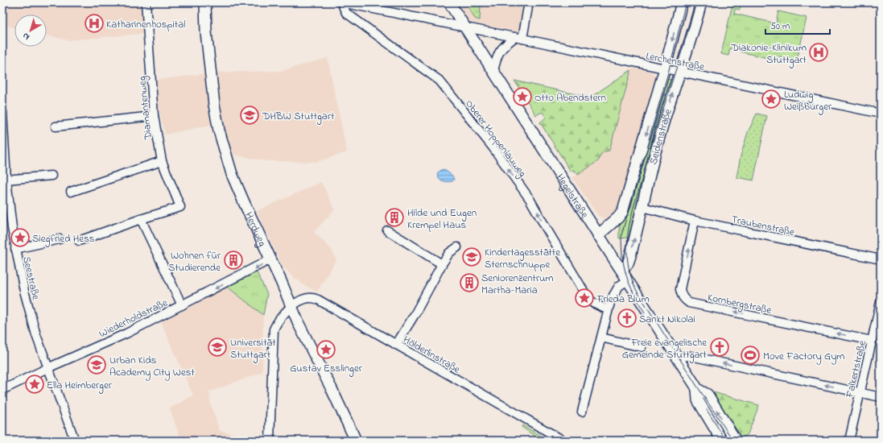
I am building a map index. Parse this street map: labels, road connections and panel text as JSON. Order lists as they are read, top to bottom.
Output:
{
  "streets": {
    "street": [
      "Lerchenstraße",
      "Diamantenweg",
      "Seidenstraße",
      "Oberer Hoppenlauweg",
      "Hegelstraße",
      "Traubenstraße",
      "Herdweg",
      "Seestraße",
      "Kornbergstraße",
      "Wiederholdstraße",
      "Hölderlinstraße",
      "Falkertstraße"
    ]
  },
  "crossings": [
    ["Lerchenstraße", "Seidenstraße"],
    ["Lerchenstraße", "Oberer Hoppenlauweg"],
    ["Lerchenstraße", "Hegelstraße"],
    ["Seidenstraße", "Oberer Hoppenlauweg"],
    ["Seidenstraße", "Hegelstraße"],
    ["Seidenstraße", "Traubenstraße"],
    ["Traubenstraße", "Kornbergstraße"],
    ["Herdweg", "Wiederholdstraße"],
    ["Herdweg", "Hölderlinstraße"],
    ["Seestraße", "Wiederholdstraße"],
    ["Kornbergstraße", "Falkertstraße"]
  ],
  "one_way": ["Oberer Hoppenlauweg"],
  "places": {
    "hospital": ["Katharinenhospital", "Diakonie-Klinikum Stuttgart"],
    "place": [
      "Otto Abendstern",
      "Ludwig Weißburger",
      "Siegfried Hess",
      "Frieda Blum",
      "Gustav Esslinger",
      "Ella Heimberger"
    ],
    "school or university": [
      "DHBW Stuttgart",
      "Kindertagesstätte Sternschnuppe",
      "Universität Stuttgart",
      "Urban Kids Academy City West"
    ],
    "building": ["Hilde und Eugen Krempel Haus", "Wohnen für Studierende", "Seniorenzentrum Martha-Maria"],
    "church": ["Sankt Nikolai", "Freie evangelische Gemeinde Stuttgart"],
    "sports": ["Move Factory Gym"]
  },
  "scale_bar": "50 m",
  "north": "bottom left"
}
